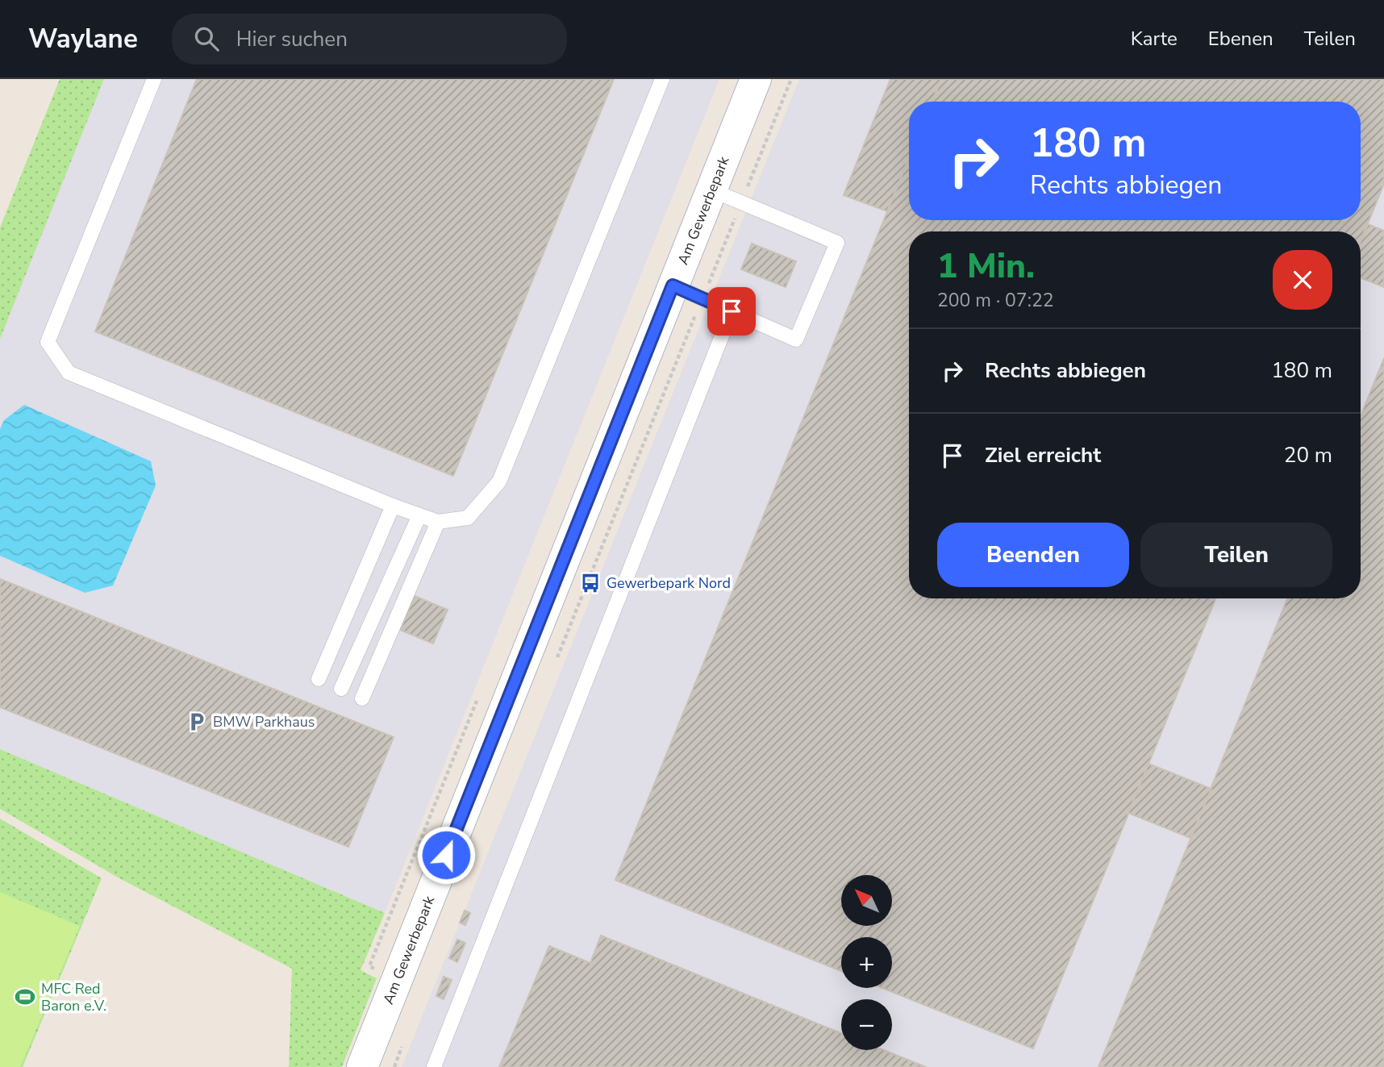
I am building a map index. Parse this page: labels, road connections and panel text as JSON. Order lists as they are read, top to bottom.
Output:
{
  "streets": {
    "street": ["Am Gewerbepark"]
  },
  "places": {
    "bus stop": ["Gewerbepark Nord"],
    "parking": ["BMW Parkhaus"],
    "sports": ["MFC Red Baron e.V."]
  },
  "north": "top left",
  "page": {
    "header": "Waylane",
    "search": "Hier suchen",
    "nav": ["Karte", "Ebenen", "Teilen"],
    "turn": ["180 m", "Rechts abbiegen"],
    "heading": ["1 Min.", "200 m · 07:22"],
    "list": [
      {
        "name": "Rechts abbiegen",
        "value": "180 m"
      },
      {
        "name": "Ziel erreicht",
        "value": "20 m"
      }
    ],
    "buttons": ["Beenden", "Teilen"],
    "map_buttons": ["+", "−"]
  }
}
